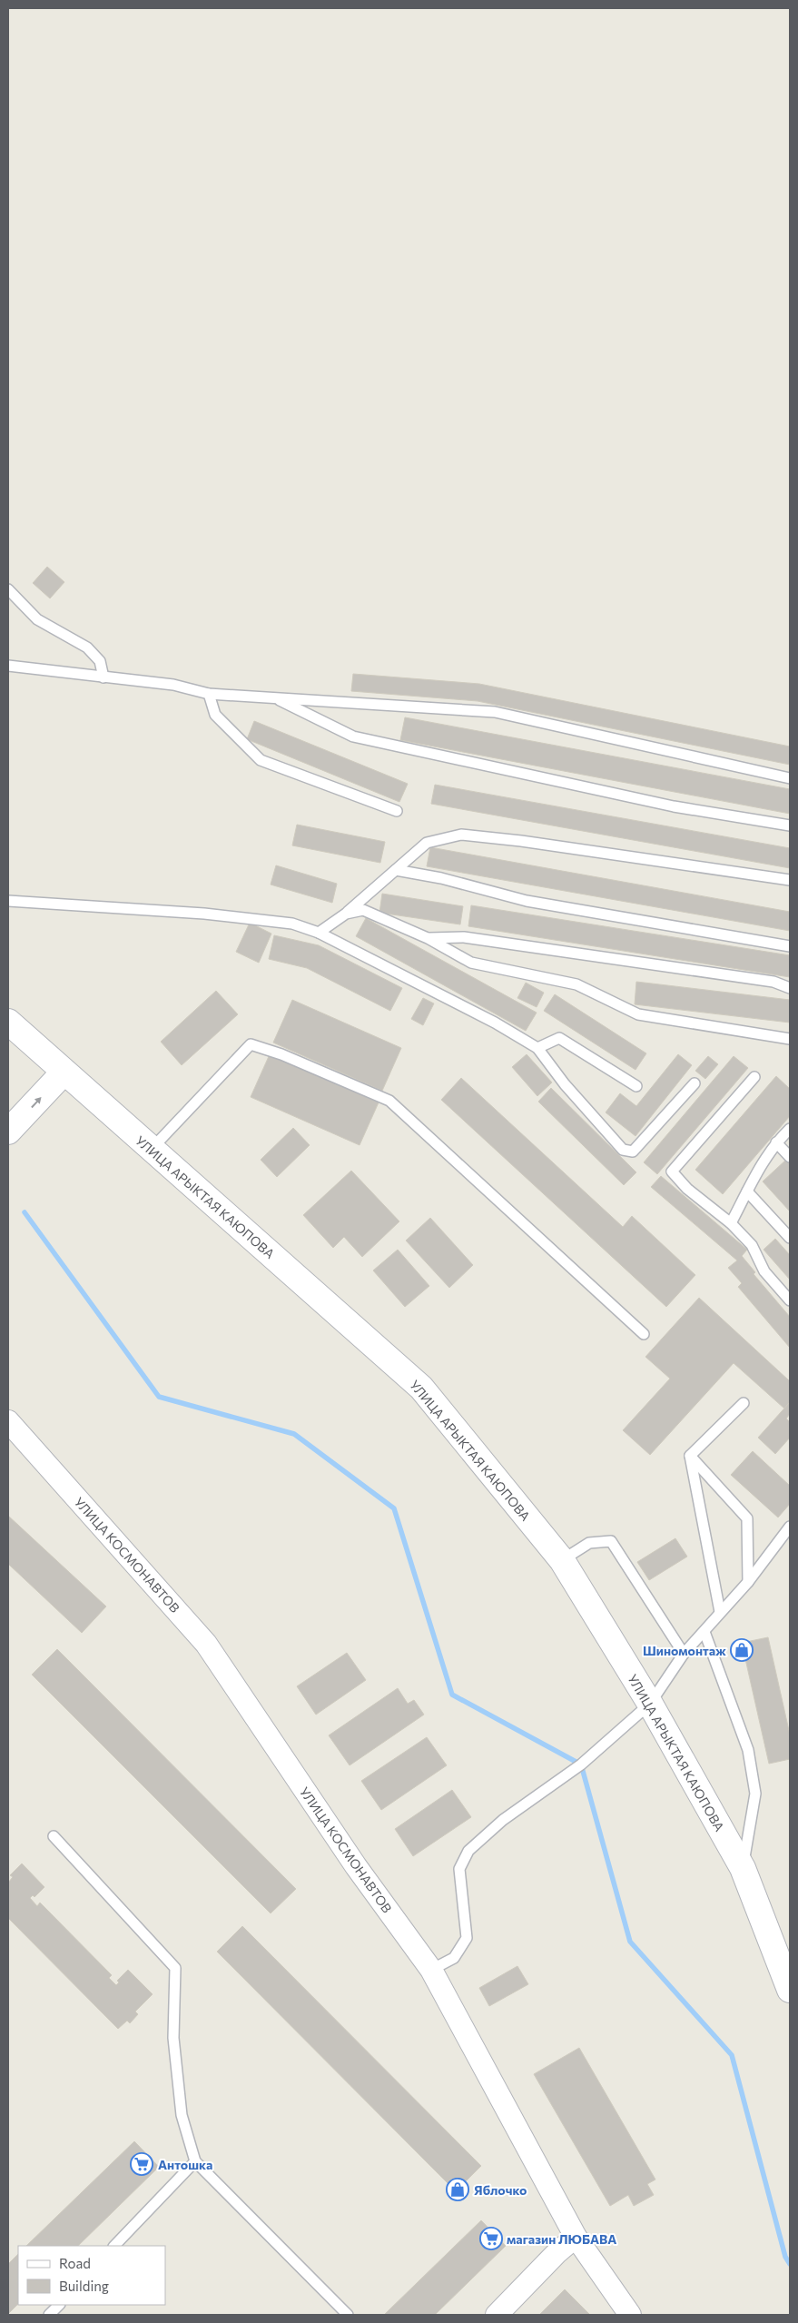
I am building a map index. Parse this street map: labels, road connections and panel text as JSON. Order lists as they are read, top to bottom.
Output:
{
  "streets": {
    "street": ["УЛИЦА АРЫКТАЯ КАЮПОВА", "УЛИЦА КОСМОНАВТОВ"]
  },
  "places": {
    "shop": ["Шиномонтаж", "Яблочко"],
    "supermarket": ["Антошка", "магазин ЛЮБАВА"]
  },
  "legend": ["Road", "Building"]
}
